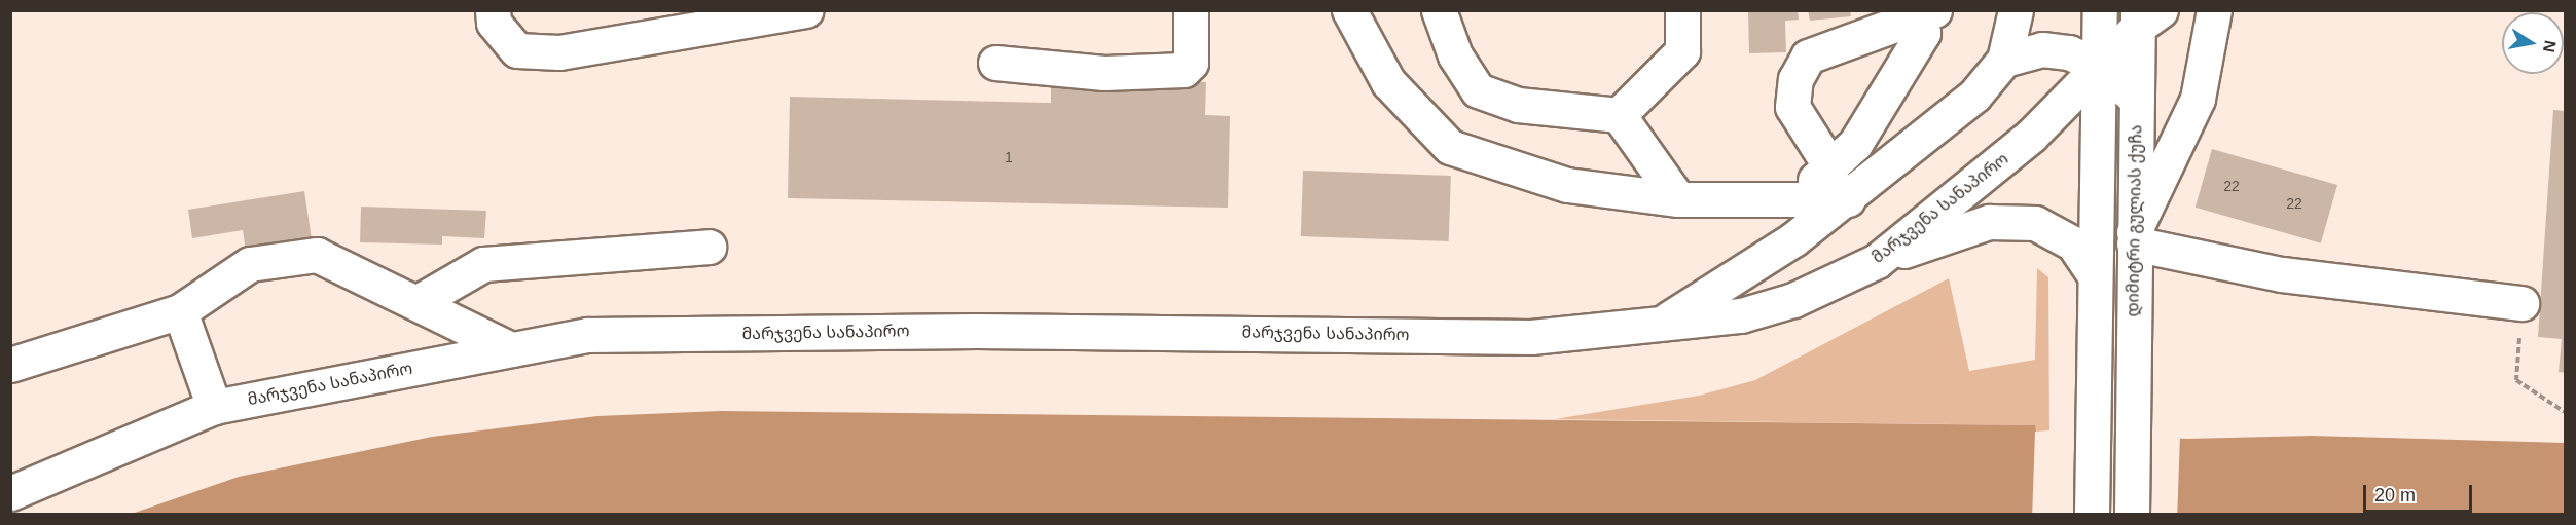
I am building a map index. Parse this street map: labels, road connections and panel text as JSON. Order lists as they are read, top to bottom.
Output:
{
  "streets": {
    "main road": ["მარჯვენა სანაპირო", "დიმიტრი გულიას ქუჩა"]
  },
  "crossings": [
    ["მარჯვენა სანაპირო", "დიმიტრი გულიას ქუჩა"]
  ],
  "house_numbers": ["1", "22", "22"],
  "scale_bar": "20 m",
  "north": "right"
}
